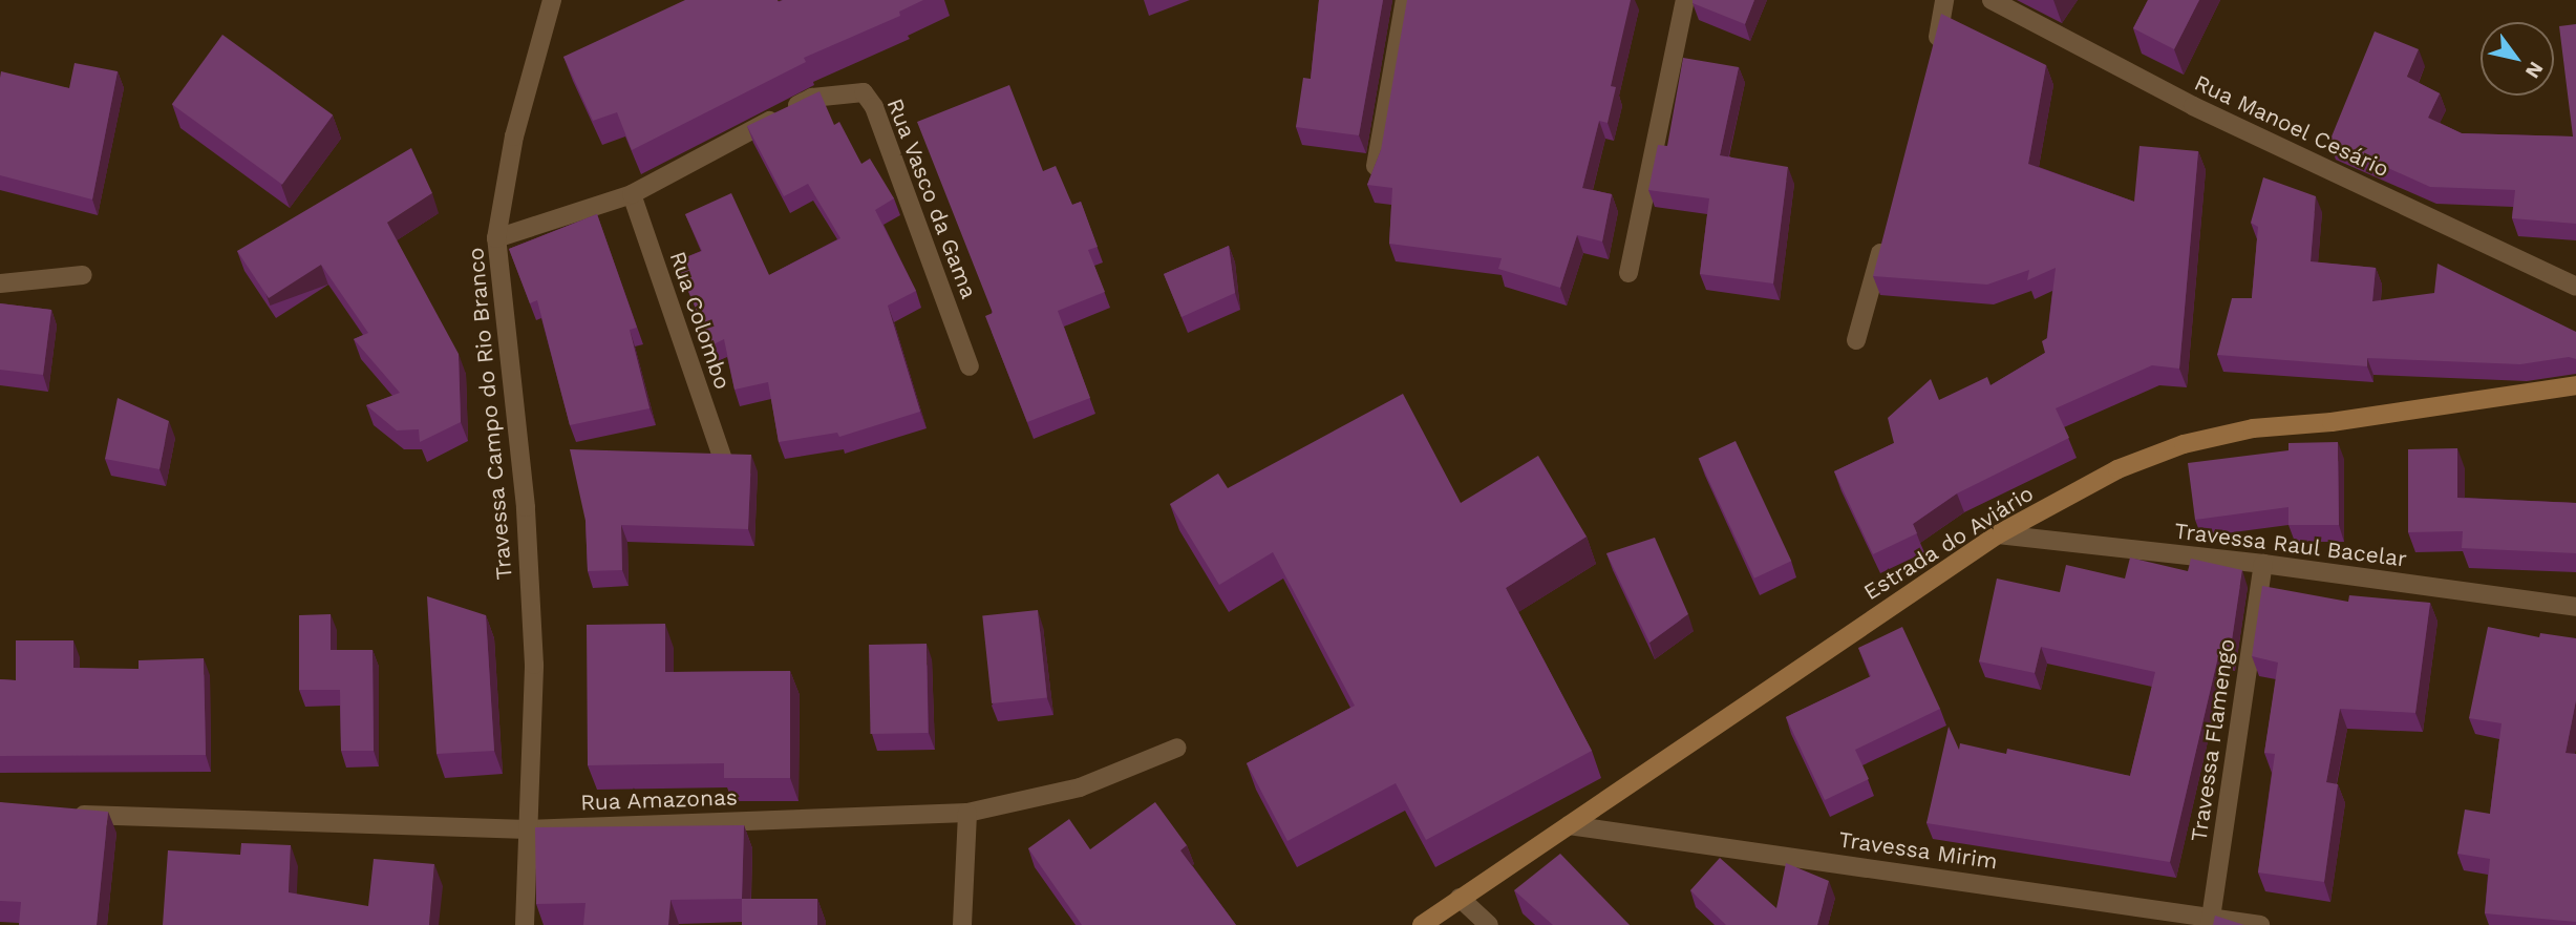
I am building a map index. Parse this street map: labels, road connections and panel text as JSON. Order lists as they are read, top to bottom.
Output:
{
  "streets": {
    "street": [
      "Rua Manoel Cesário",
      "Rua Vasco da Gama",
      "Rua Colombo",
      "Travessa Campo do Rio Branco",
      "Estrada do Aviário",
      "Travessa Raul Bacelar",
      "Travessa Flamengo",
      "Rua Amazonas",
      "Travessa Mirim"
    ]
  },
  "crossings": [
    ["Rua Vasco da Gama", "Rua Colombo"],
    ["Rua Vasco da Gama", "Travessa Campo do Rio Branco"],
    ["Travessa Campo do Rio Branco", "Rua Amazonas"],
    ["Estrada do Aviário", "Travessa Raul Bacelar"],
    ["Estrada do Aviário", "Travessa Mirim"],
    ["Travessa Raul Bacelar", "Travessa Flamengo"],
    ["Travessa Flamengo", "Travessa Mirim"]
  ],
  "north": "bottom right"
}
